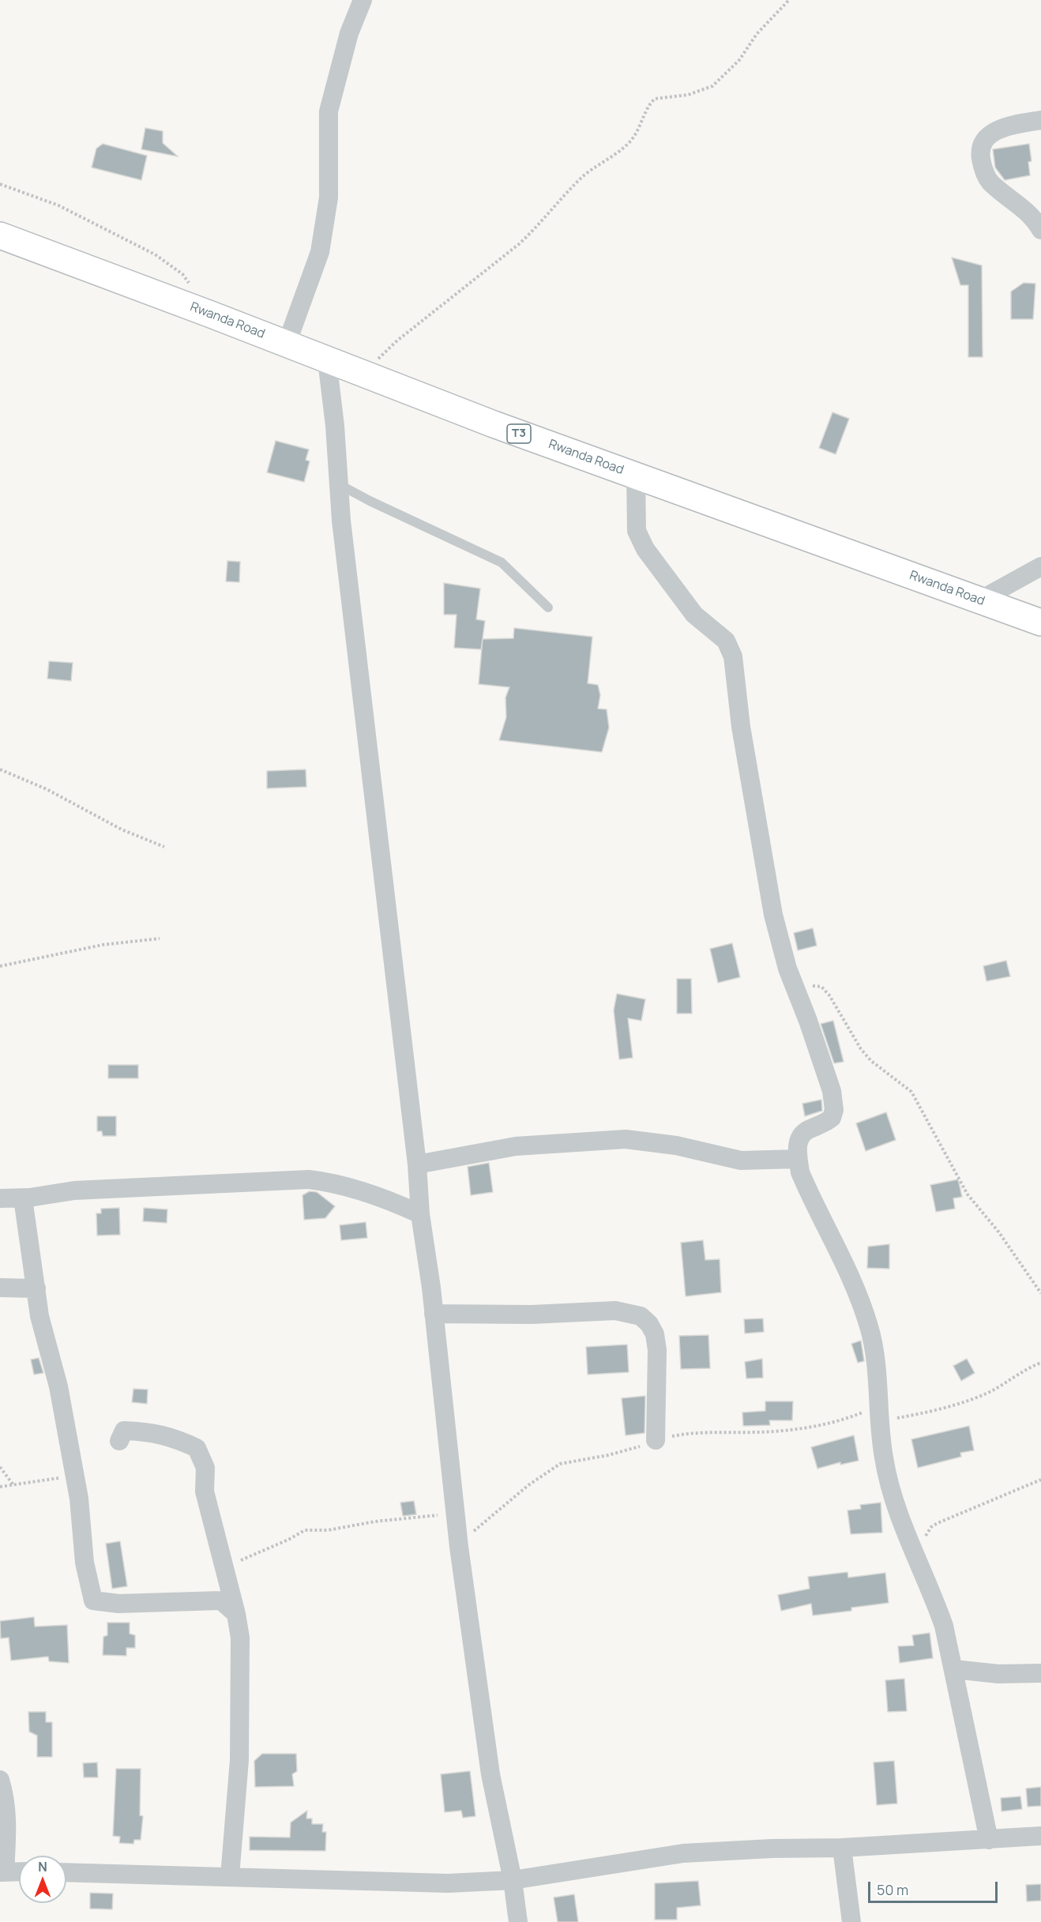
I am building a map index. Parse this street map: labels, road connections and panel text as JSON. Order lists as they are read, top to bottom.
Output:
{
  "streets": {
    "highway": ["Rwanda Road", "T3"]
  },
  "scale_bar": "50 m",
  "north": "top"
}
